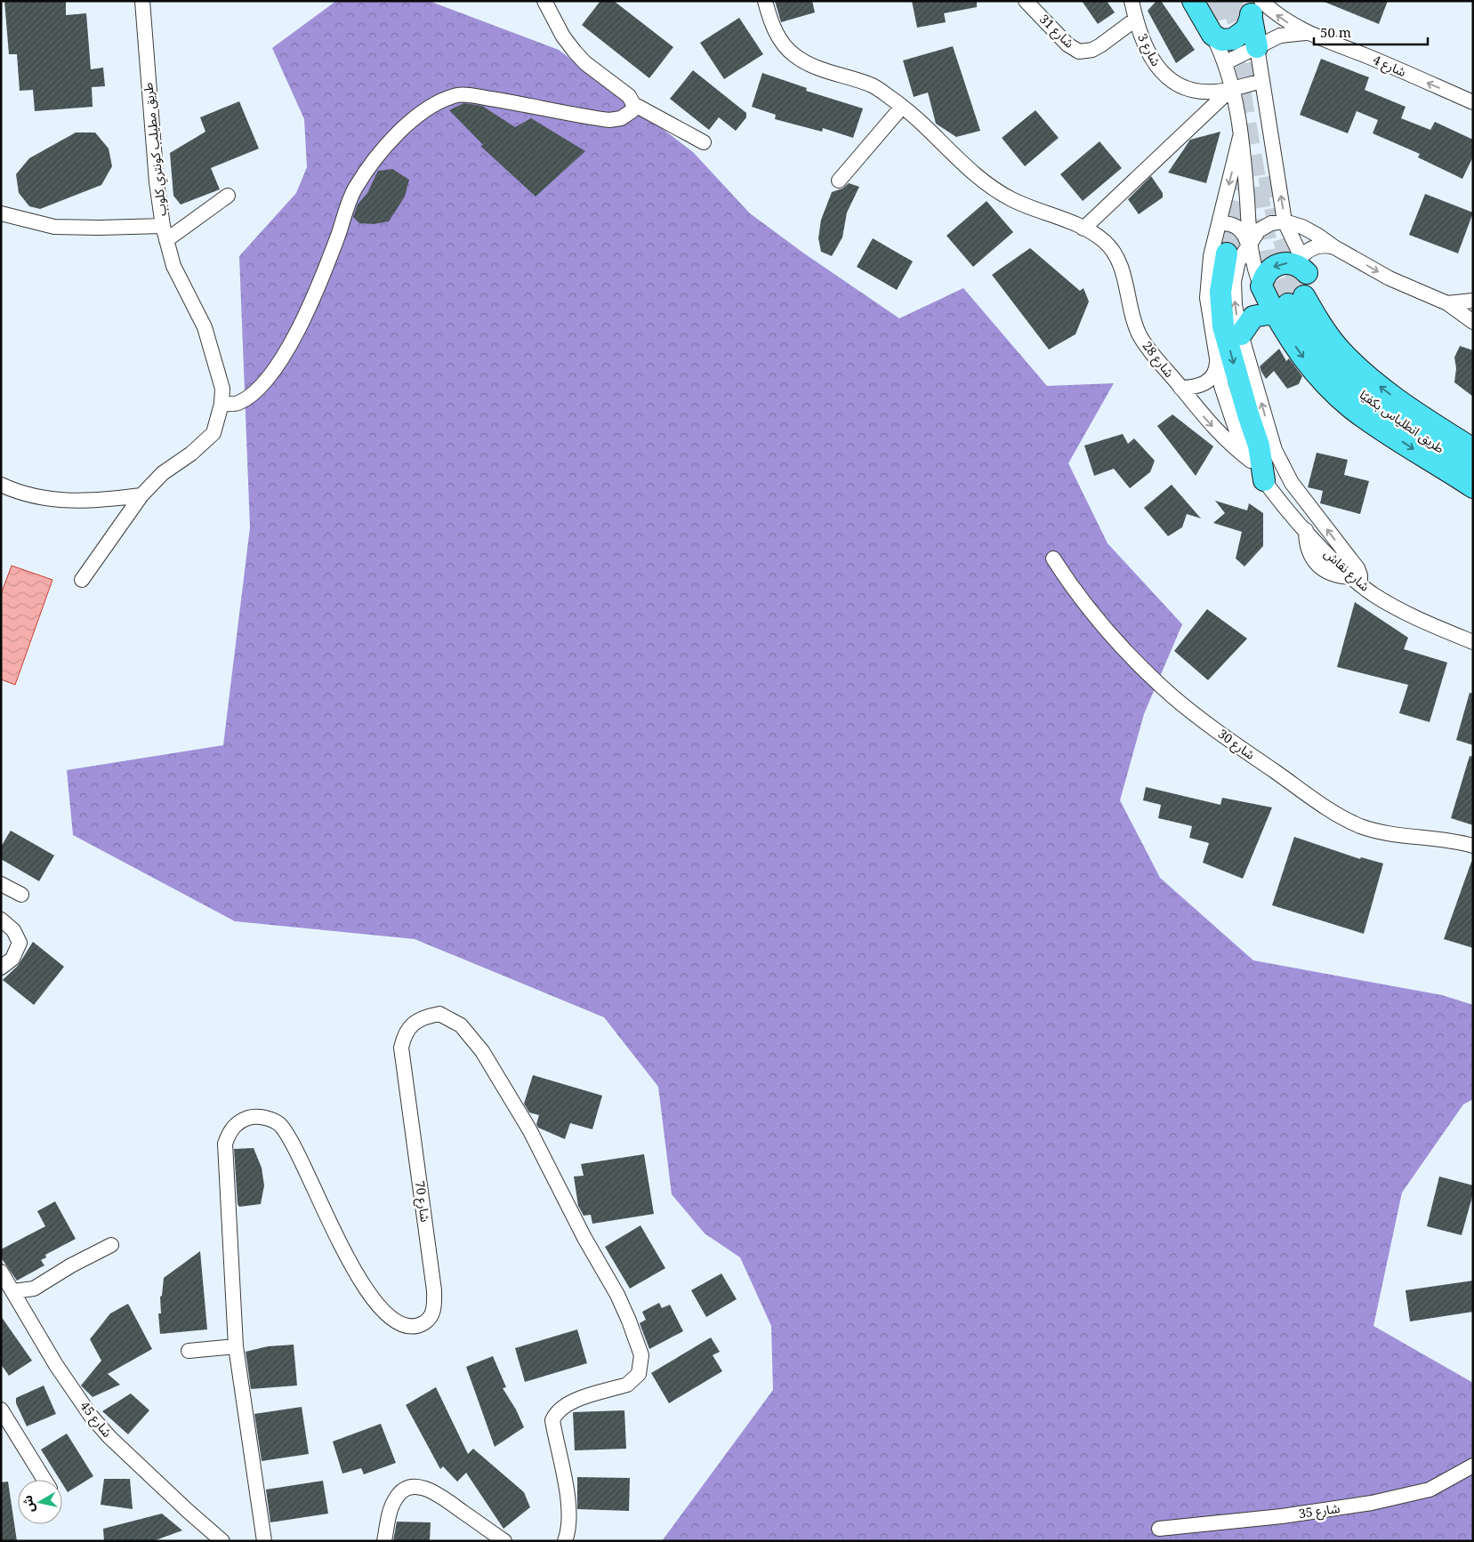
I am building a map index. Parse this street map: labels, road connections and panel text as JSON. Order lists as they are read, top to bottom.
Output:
{
  "streets": {
    "highway": ["طريق انطلياس بكفيّا"],
    "street": [
      "شارع 31",
      "شارع 3",
      "شارع 4",
      "طريق مطيلب كونتري كلوب",
      "شارع 28",
      "شارع نقاش",
      "شارع 30",
      "شارع 70",
      "شارع 45",
      "شارع 35"
    ]
  },
  "crossings": [
    ["شارع 31", "شارع 3"],
    ["شارع 28", "شارع نقاش"]
  ],
  "one_way": ["شارع 4"],
  "scale_bar": "50 m",
  "north": "left"
}
